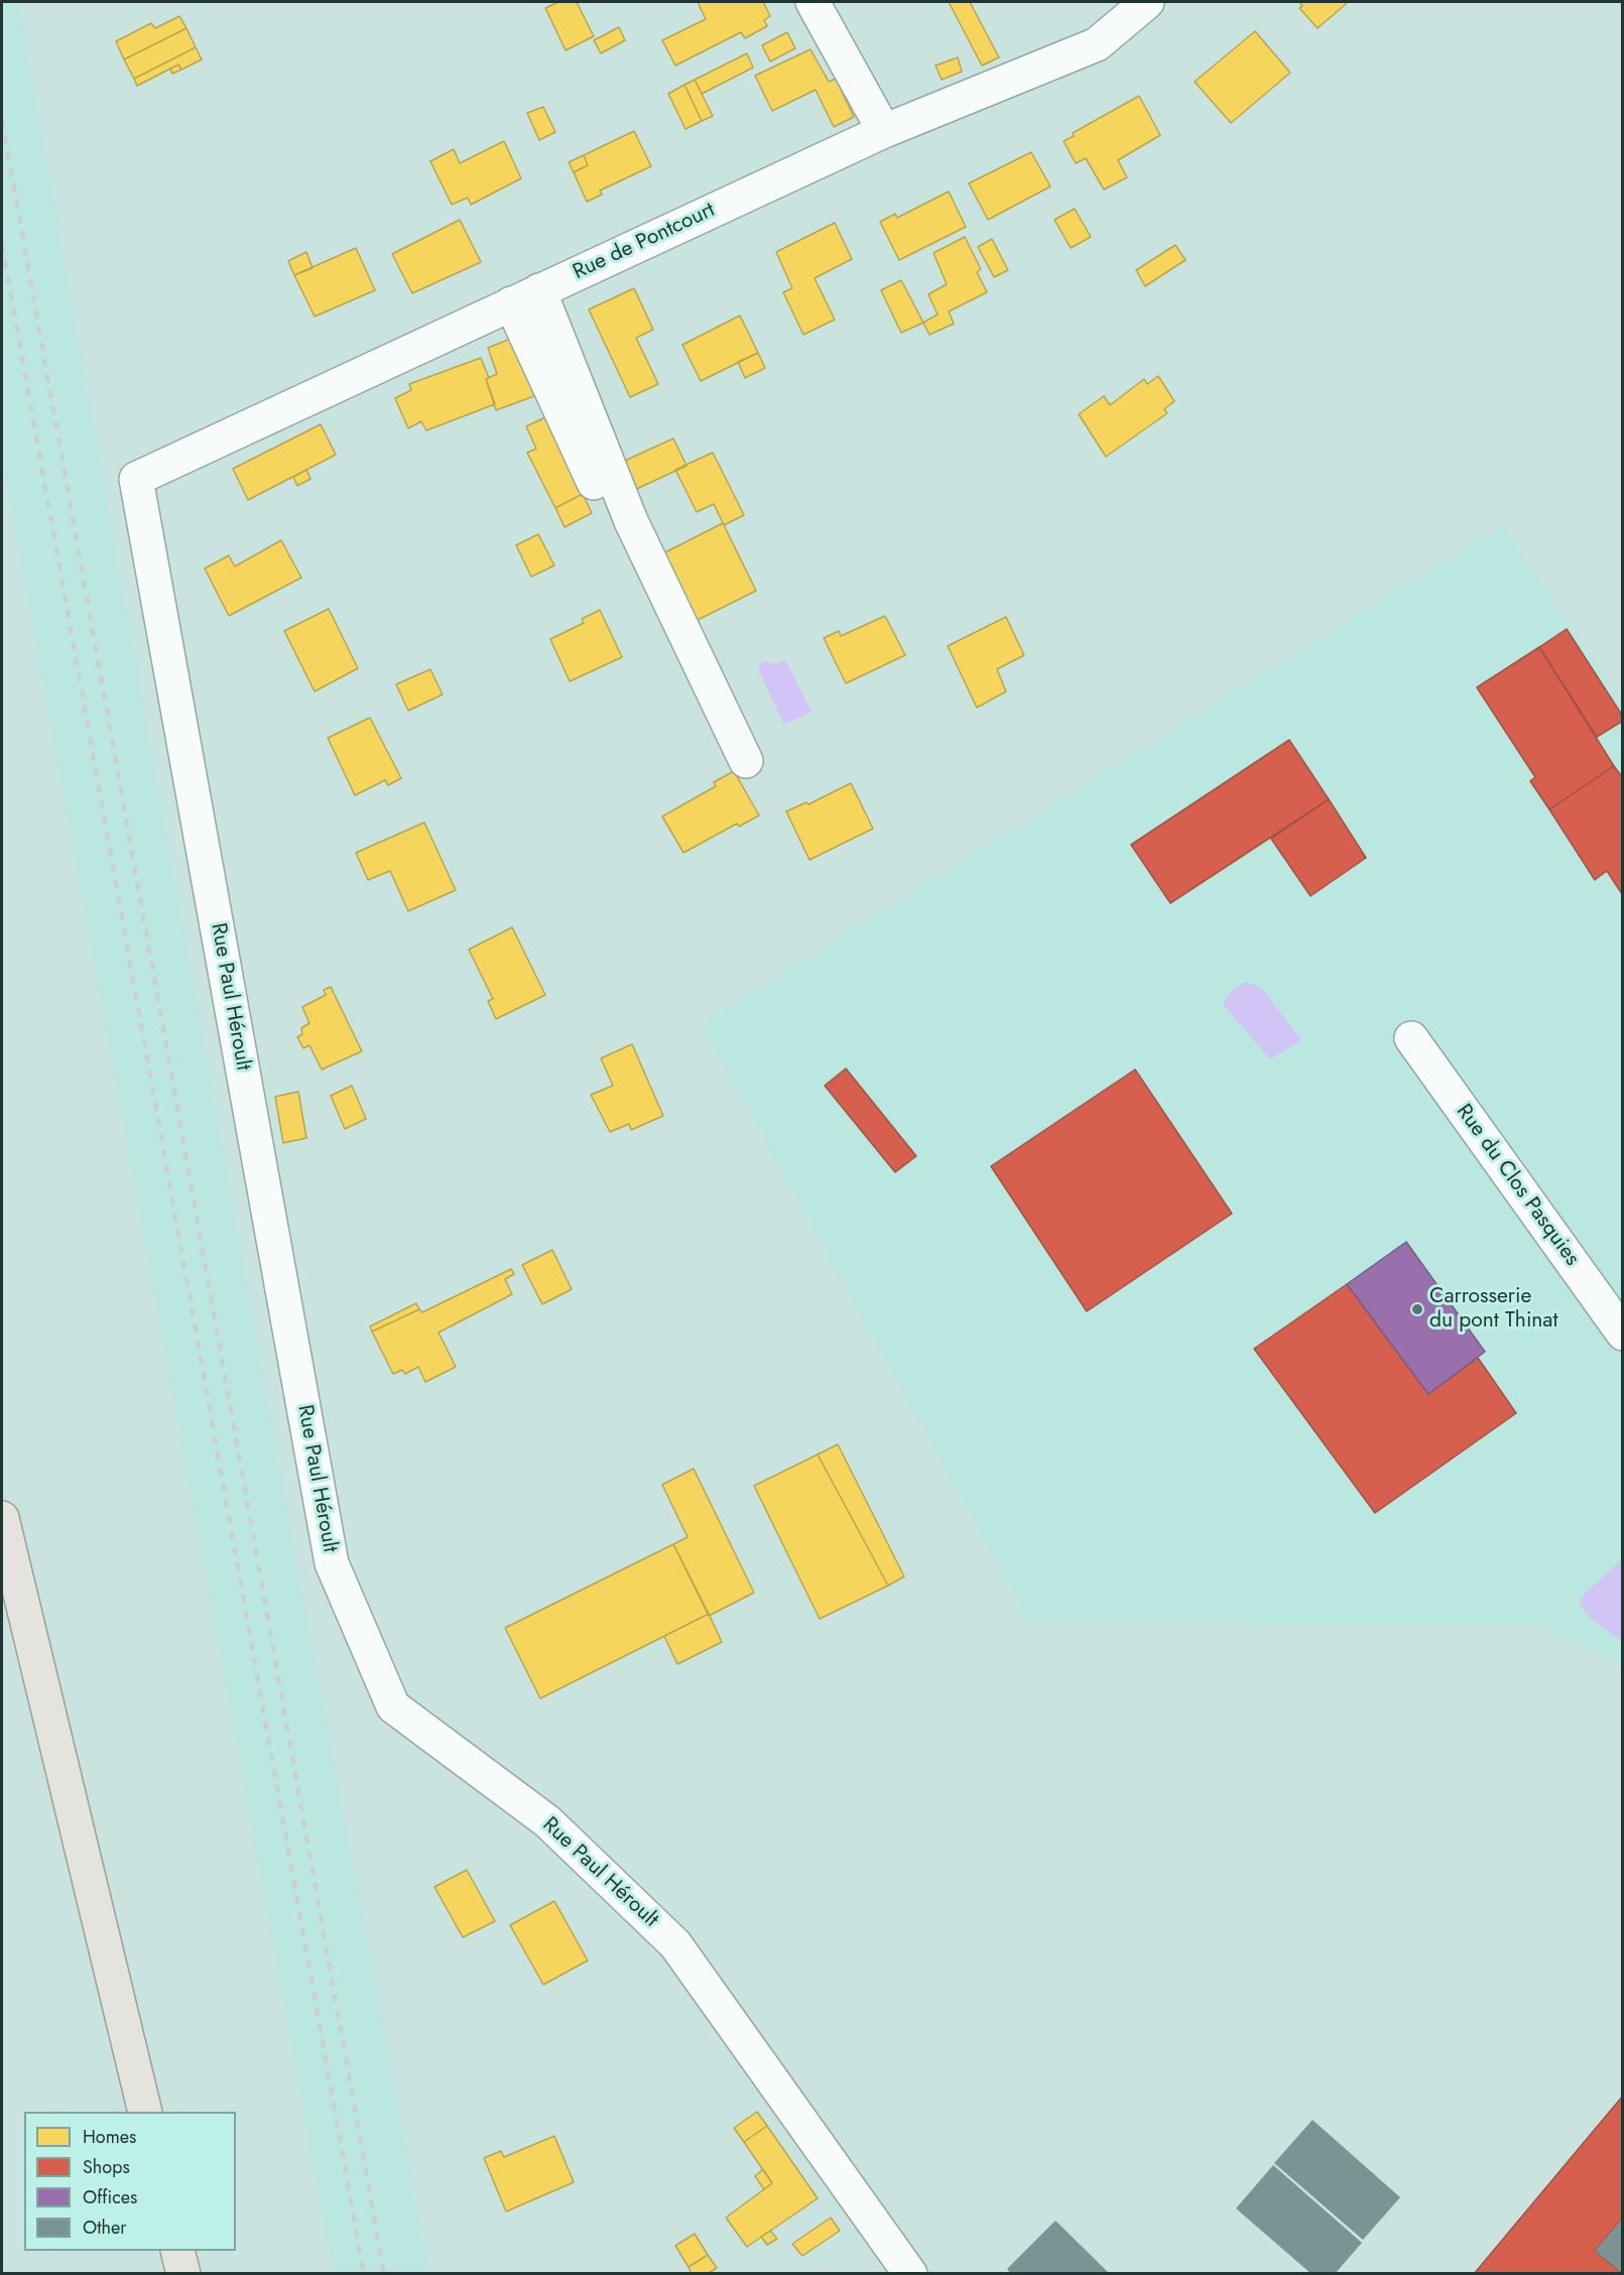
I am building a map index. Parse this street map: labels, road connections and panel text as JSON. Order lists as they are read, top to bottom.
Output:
{
  "streets": {
    "street": ["Rue de Pontcourt", "Rue Paul Héroult", "Rue du Clos Pasquies"]
  },
  "crossings": [
    ["Rue de Pontcourt", "Rue Paul Héroult"]
  ],
  "places": ["Carrosserie du pont Thinat"],
  "legend": [
    "Homes",
    "Shops",
    "Offices",
    "Other"
  ]
}
